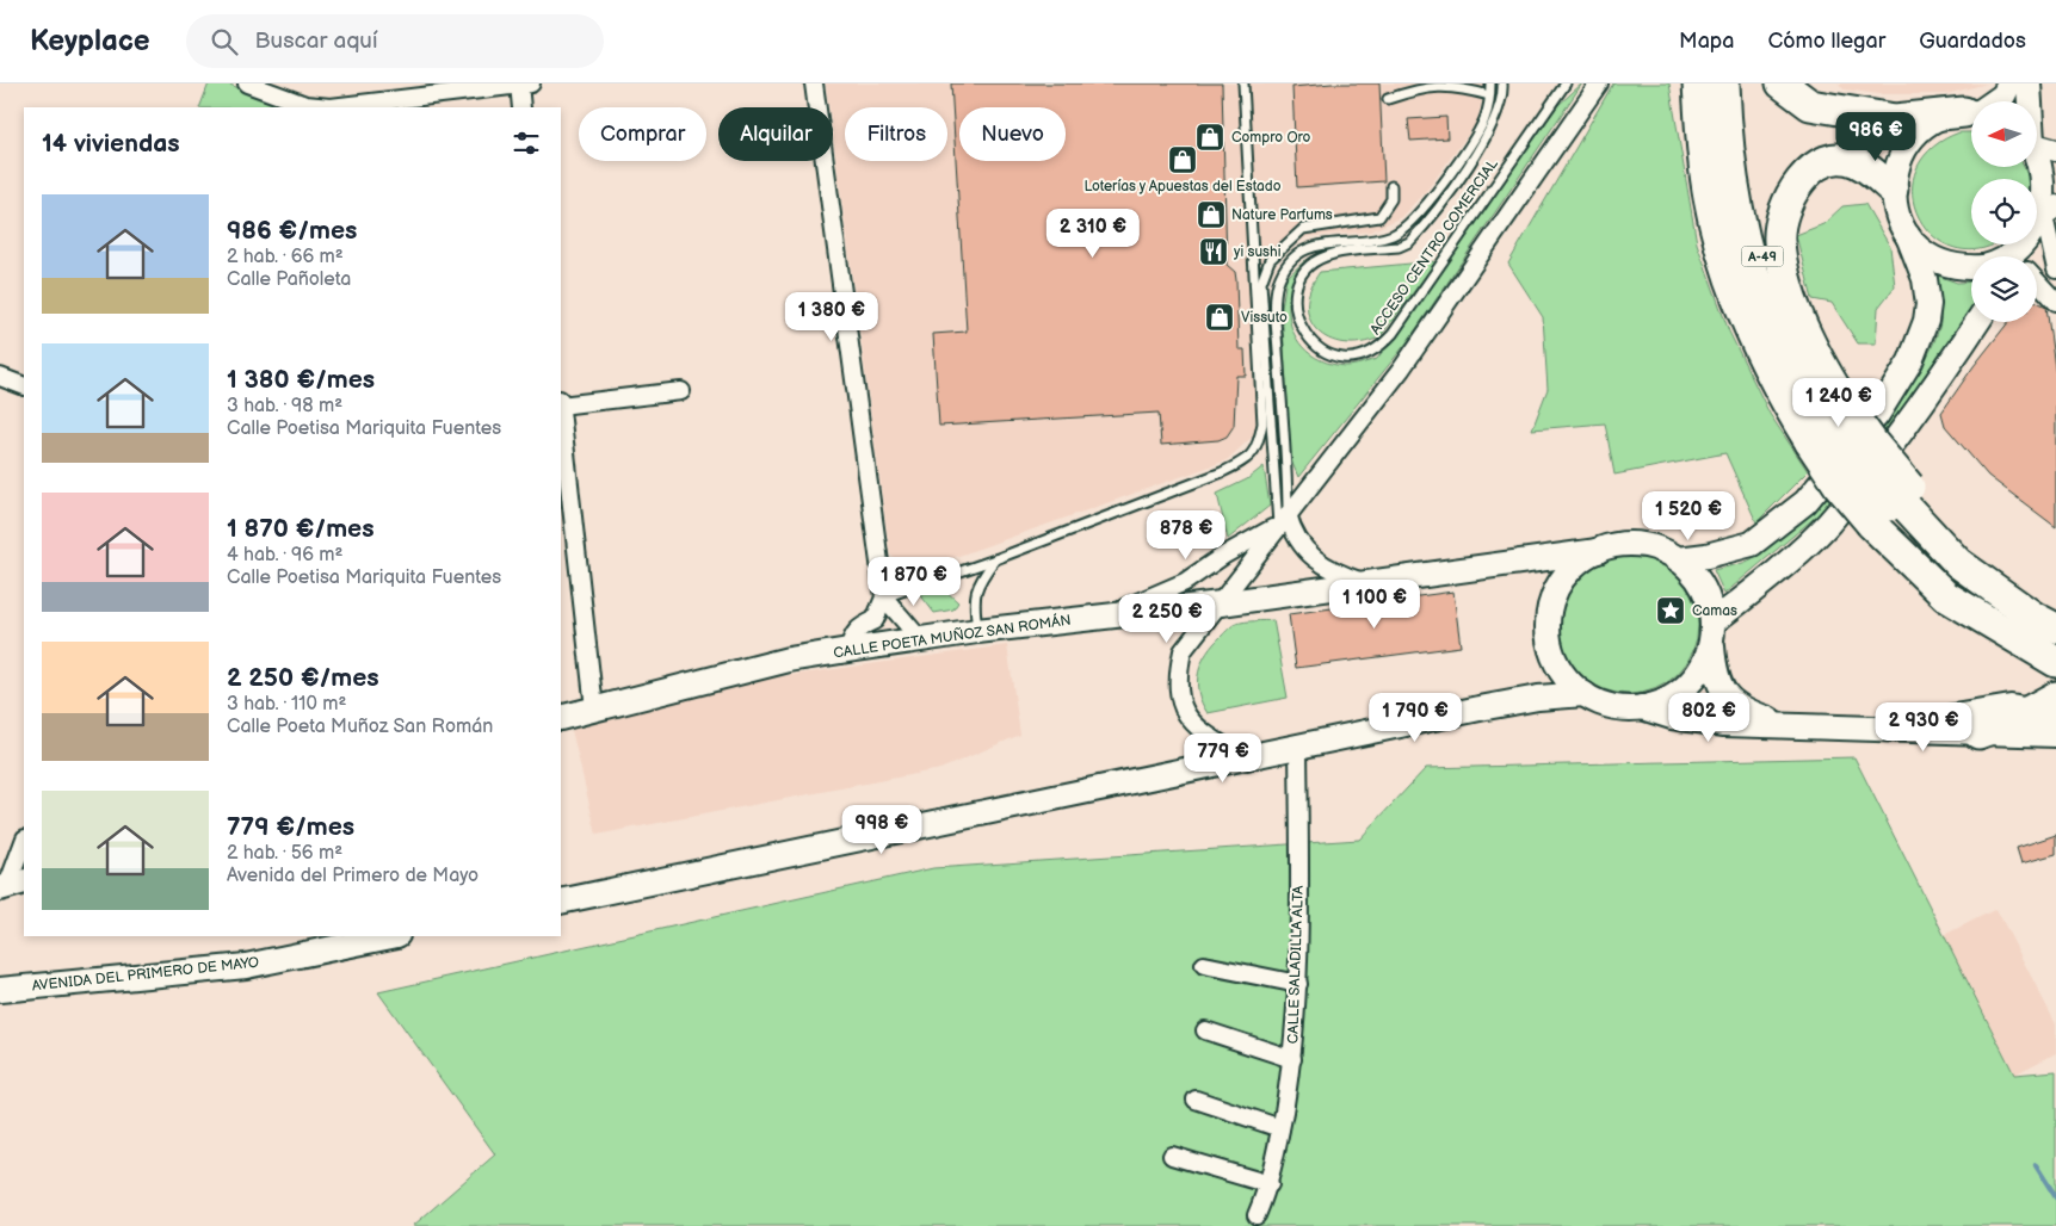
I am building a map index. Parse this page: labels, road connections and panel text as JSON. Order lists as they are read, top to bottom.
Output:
{
  "streets": {
    "highway": ["A-49"],
    "main road": ["CALLE POETA MUÑOZ SAN ROMÁN", "AVENIDA DEL PRIMERO DE MAYO"],
    "street": ["CALLE SALADILLA ALTA"],
    "lane": ["ACCESO CENTRO COMERCIAL"]
  },
  "places": {
    "shop": [
      "Compro Oro",
      "Loterías y Apuestas del Estado",
      "Nature Parfums",
      "Vissuto"
    ],
    "restaurant": ["yi sushi"],
    "place": ["Camas"]
  },
  "north": "left",
  "page": {
    "header": "Keyplace",
    "search": "Buscar aquí",
    "nav": ["Mapa", "Cómo llegar", "Guardados"],
    "chip": [
      "Comprar",
      "Alquilar",
      "Filtros",
      "Nuevo"
    ],
    "heading": "14 viviendas",
    "price": [
      "986 €",
      "2 310 €",
      "1 380 €",
      "1 240 €",
      "1 520 €",
      "878 €",
      "1 870 €",
      "1 100 €",
      "2 250 €",
      "1 790 €",
      "802 €",
      "2 930 €",
      "779 €",
      "998 €"
    ],
    "list": [
      {
        "name": "986 €/mes",
        "note": "2 hab. · 66 m² · Calle Pañoleta"
      },
      {
        "name": "1 380 €/mes",
        "note": "3 hab. · 98 m² · Calle Poetisa Mariquita Fuentes"
      },
      {
        "name": "1 870 €/mes",
        "note": "4 hab. · 96 m² · Calle Poetisa Mariquita Fuentes"
      },
      {
        "name": "2 250 €/mes",
        "note": "3 hab. · 110 m² · Calle Poeta Muñoz San Román"
      },
      {
        "name": "779 €/mes",
        "note": "2 hab. · 56 m² · Avenida del Primero de Mayo"
      }
    ]
  }
}
